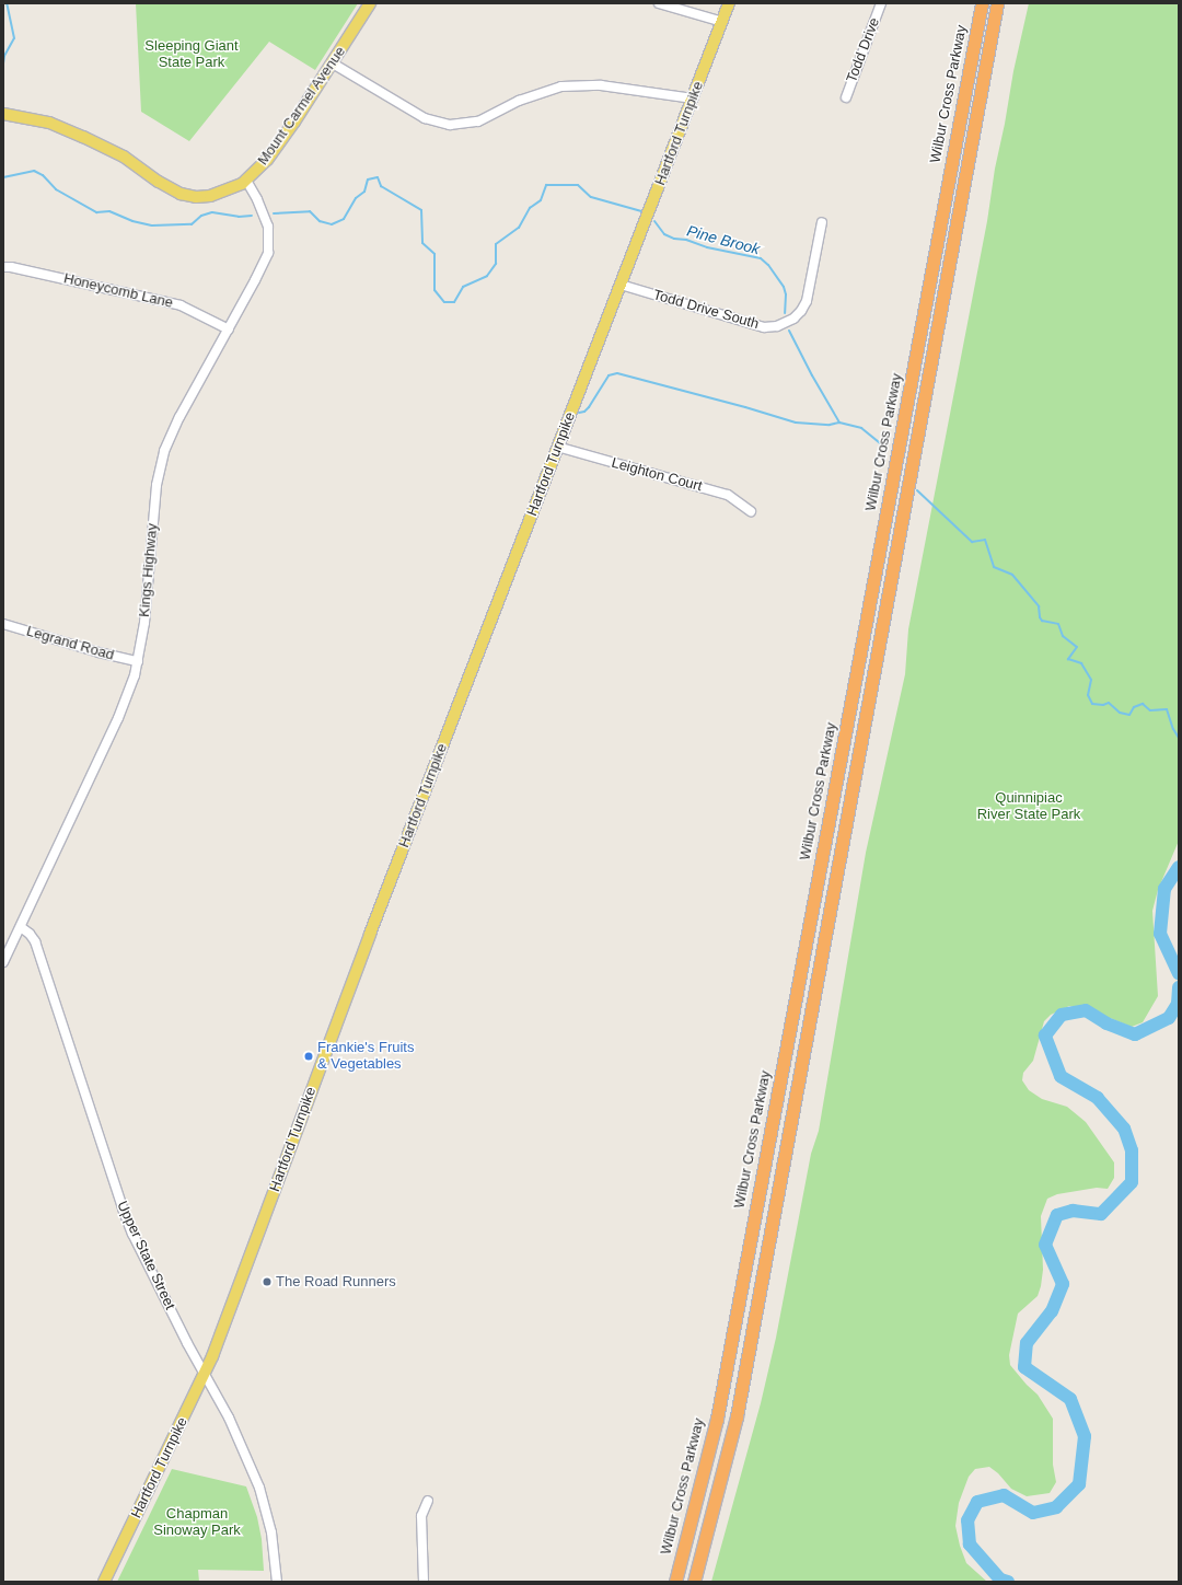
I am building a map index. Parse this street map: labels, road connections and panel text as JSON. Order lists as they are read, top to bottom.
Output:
{
  "streets": {
    "highway": ["Wilbur Cross Parkway"],
    "main road": ["Mount Carmel Avenue", "Hartford Turnpike"],
    "street": [
      "Todd Drive",
      "Honeycomb Lane",
      "Todd Drive South",
      "Leighton Court",
      "Kings Highway",
      "Legrand Road",
      "Upper State Street"
    ]
  },
  "crossings": [
    ["Mount Carmel Avenue", "Kings Highway"],
    ["Hartford Turnpike", "Todd Drive South"],
    ["Hartford Turnpike", "Leighton Court"],
    ["Hartford Turnpike", "Upper State Street"],
    ["Honeycomb Lane", "Kings Highway"],
    ["Kings Highway", "Legrand Road"],
    ["Kings Highway", "Upper State Street"]
  ],
  "water": ["Pine Brook"],
  "parks": ["Sleeping Giant State Park", "Quinnipiac River State Park", "Chapman Sinoway Park"],
  "places": ["Frankie's Fruits & Vegetables", "The Road Runners"]
}
